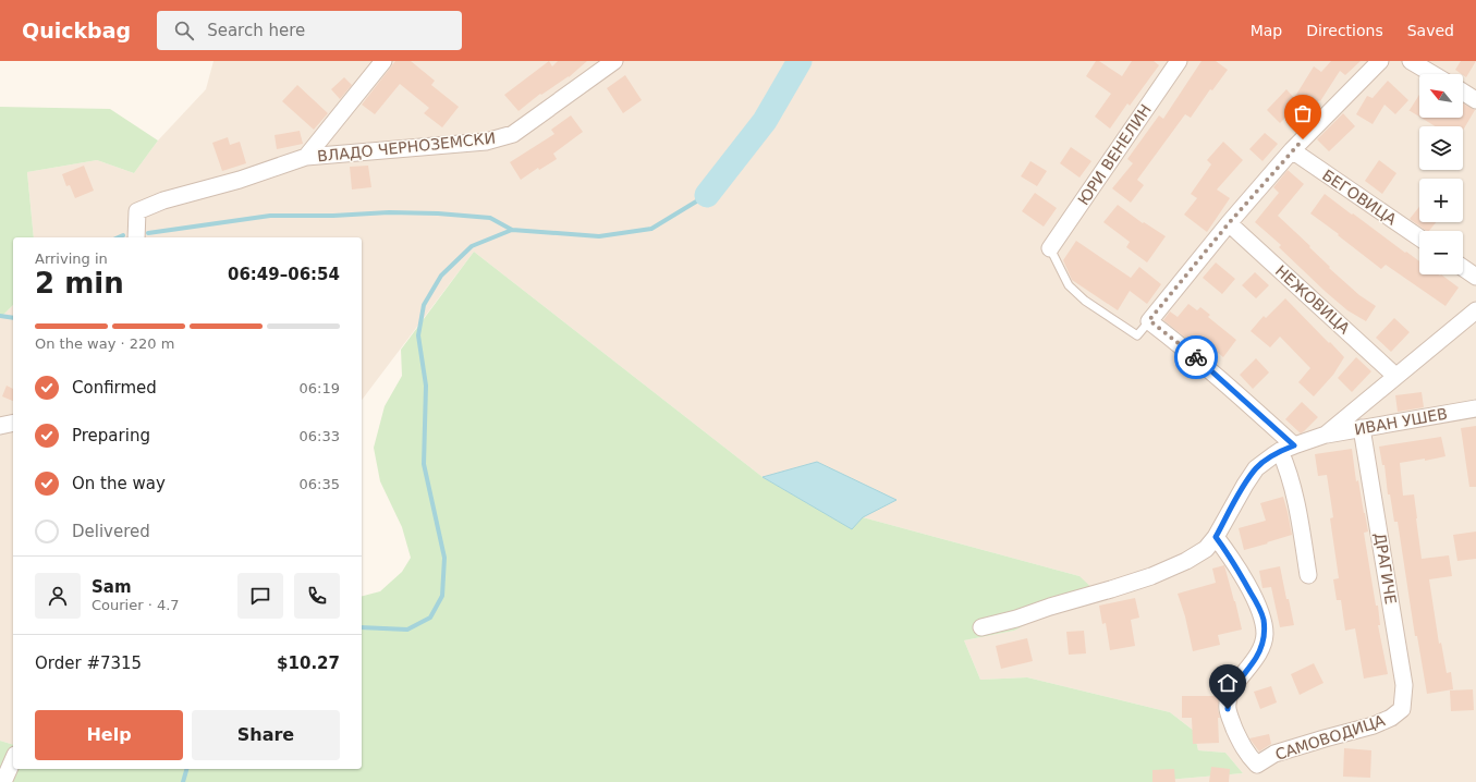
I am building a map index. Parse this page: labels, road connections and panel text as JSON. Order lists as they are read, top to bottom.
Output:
{
  "streets": {
    "street": [
      "ВЛАДО ЧЕРНОЗЕМСКИ",
      "ЮРИ ВЕНЕЛИН",
      "БЕГОВИЦА",
      "НЕЖОВИЦА",
      "ИВАН УШЕВ",
      "ДРАГИЧЕ",
      "САМОВОДИЦА"
    ]
  },
  "crossings": [
    ["ИВАН УШЕВ", "ДРАГИЧЕ"],
    ["ДРАГИЧЕ", "САМОВОДИЦА"]
  ],
  "north": "top left",
  "page": {
    "header": "Quickbag",
    "search": "Search here",
    "nav": ["Map", "Directions", "Saved"],
    "map_buttons": ["+", "−"],
    "heading": ["2 min", "Arriving in", "06:49–06:54"],
    "panel": [
      "Sam",
      "Courier · 4.7",
      "Order #7315",
      "$10.27"
    ],
    "bar": "On the way · 220 m",
    "list": [
      ["Confirmed", "06:19"],
      ["Preparing", "06:33"],
      ["On the way", "06:35"],
      "Delivered"
    ],
    "buttons": ["Help", "Share"]
  }
}
